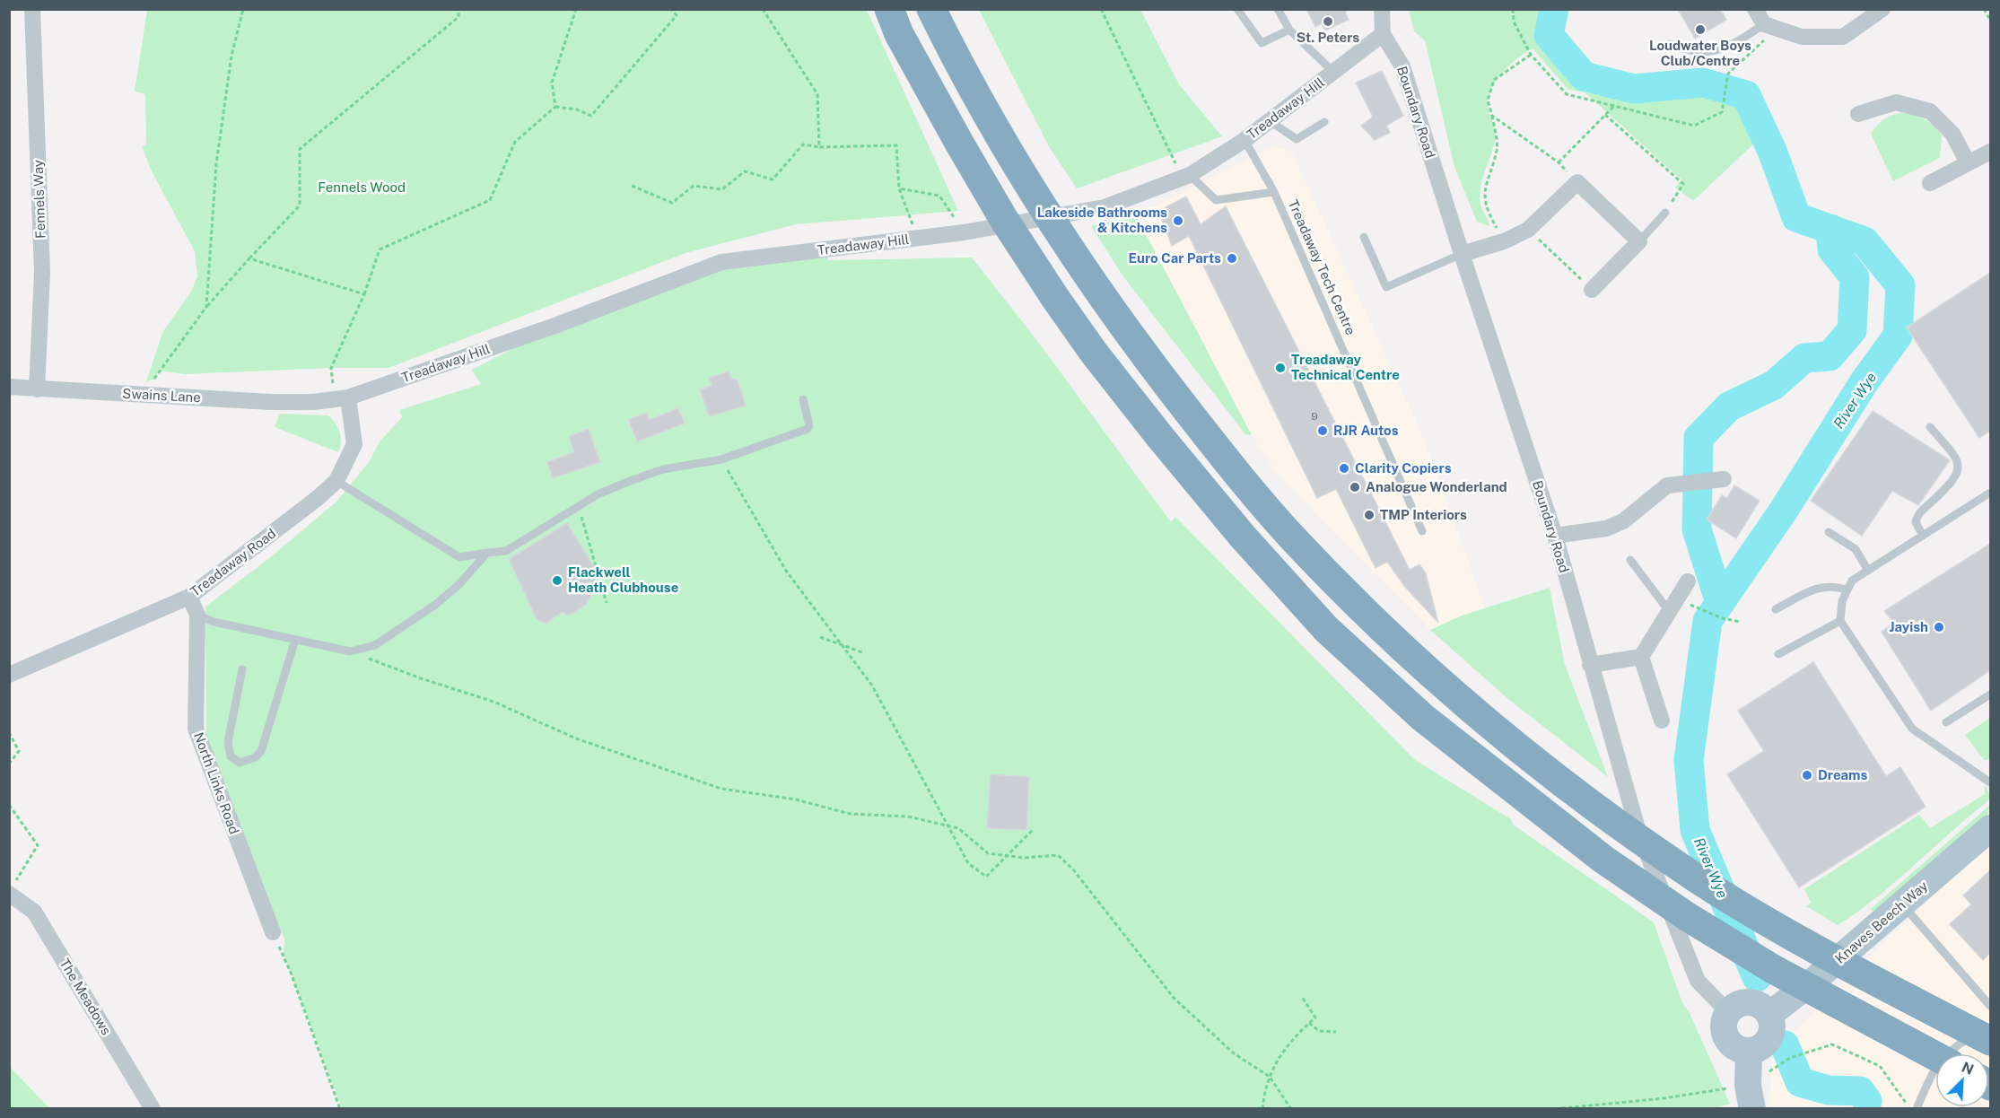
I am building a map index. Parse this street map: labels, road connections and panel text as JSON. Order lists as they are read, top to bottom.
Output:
{
  "streets": {
    "main road": ["Knaves Beech Way"],
    "street": [
      "Treadaway Hill",
      "Boundary Road",
      "Fennels Way",
      "Swains Lane",
      "Treadaway Road",
      "North Links Road",
      "The Meadows"
    ],
    "lane": ["Treadaway Tech Centre"]
  },
  "crossings": [
    ["Treadaway Hill", "Boundary Road"],
    ["Treadaway Hill", "Treadaway Tech Centre"],
    ["Treadaway Hill", "Swains Lane"],
    ["Treadaway Hill", "Treadaway Road"],
    ["Boundary Road", "Knaves Beech Way"],
    ["Fennels Way", "Swains Lane"],
    ["Treadaway Road", "North Links Road"]
  ],
  "water": ["River Wye"],
  "parks": ["Fennels Wood"],
  "places": [
    "St. Peters",
    "Loudwater Boys Club/Centre",
    "Lakeside Bathrooms & Kitchens",
    "Euro Car Parts",
    "Treadaway Technical Centre",
    "RJR Autos",
    "Clarity Copiers",
    "Analogue Wonderland",
    "TMP Interiors",
    "Flackwell Heath Clubhouse",
    "Jayish",
    "Dreams"
  ],
  "house_numbers": ["9"],
  "north": "top right"
}
